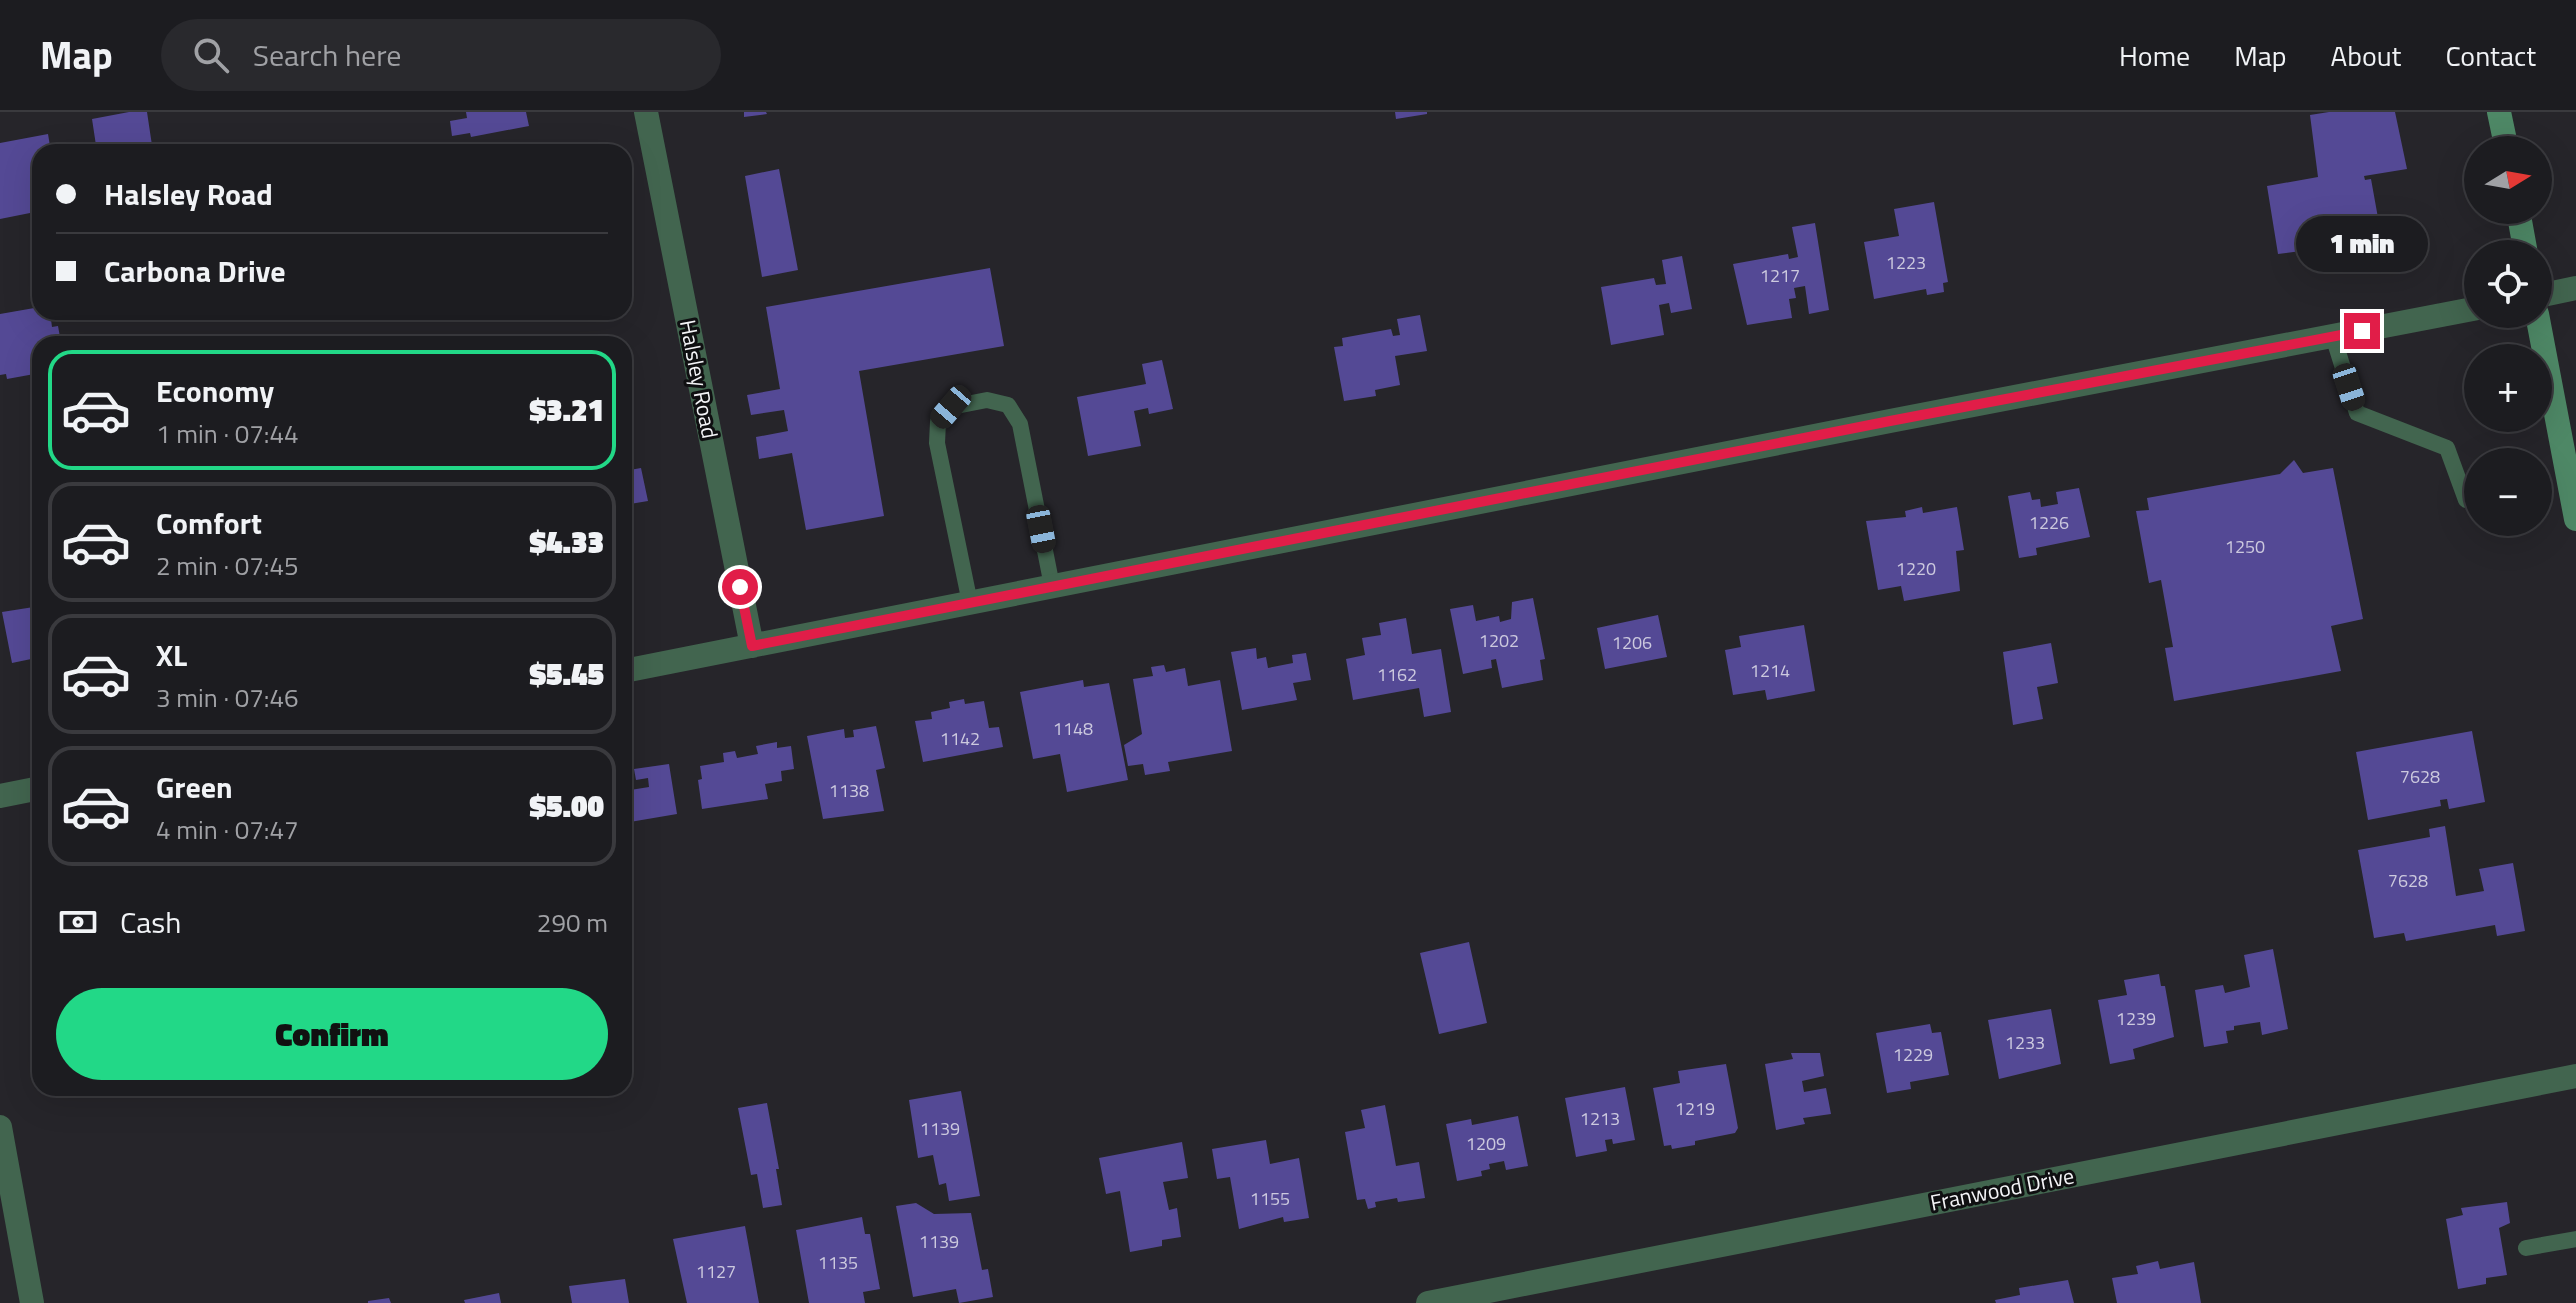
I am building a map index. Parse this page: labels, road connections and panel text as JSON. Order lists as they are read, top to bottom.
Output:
{
  "streets": {
    "street": ["Halsley Road", "Franwood Drive"]
  },
  "house_numbers": [
    "1223",
    "1217",
    "1226",
    "1250",
    "1220",
    "1202",
    "1206",
    "1214",
    "1162",
    "1148",
    "1142",
    "7628",
    "1138",
    "7628",
    "1239",
    "1233",
    "1229",
    "1219",
    "1213",
    "1139",
    "1209",
    "1155",
    "1139",
    "1135",
    "1127"
  ],
  "north": "right",
  "page": {
    "header": "Map",
    "search": "Search here",
    "nav": [
      "Home",
      "Map",
      "About",
      "Contact"
    ],
    "map_buttons": ["+", "−"],
    "banner": ["Halsley Road", "Carbona Drive"],
    "bubble": "1 min",
    "list": [
      {
        "name": "Economy",
        "note": "1 min · 07:44",
        "value": "$3.21"
      },
      {
        "name": "Comfort",
        "note": "2 min · 07:45",
        "value": "$4.33"
      },
      {
        "name": "XL",
        "note": "3 min · 07:46",
        "value": "$5.45"
      },
      {
        "name": "Green",
        "note": "4 min · 07:47",
        "value": "$5.00"
      }
    ],
    "pay": ["Cash", "290 m"],
    "buttons": "Confirm"
  }
}
